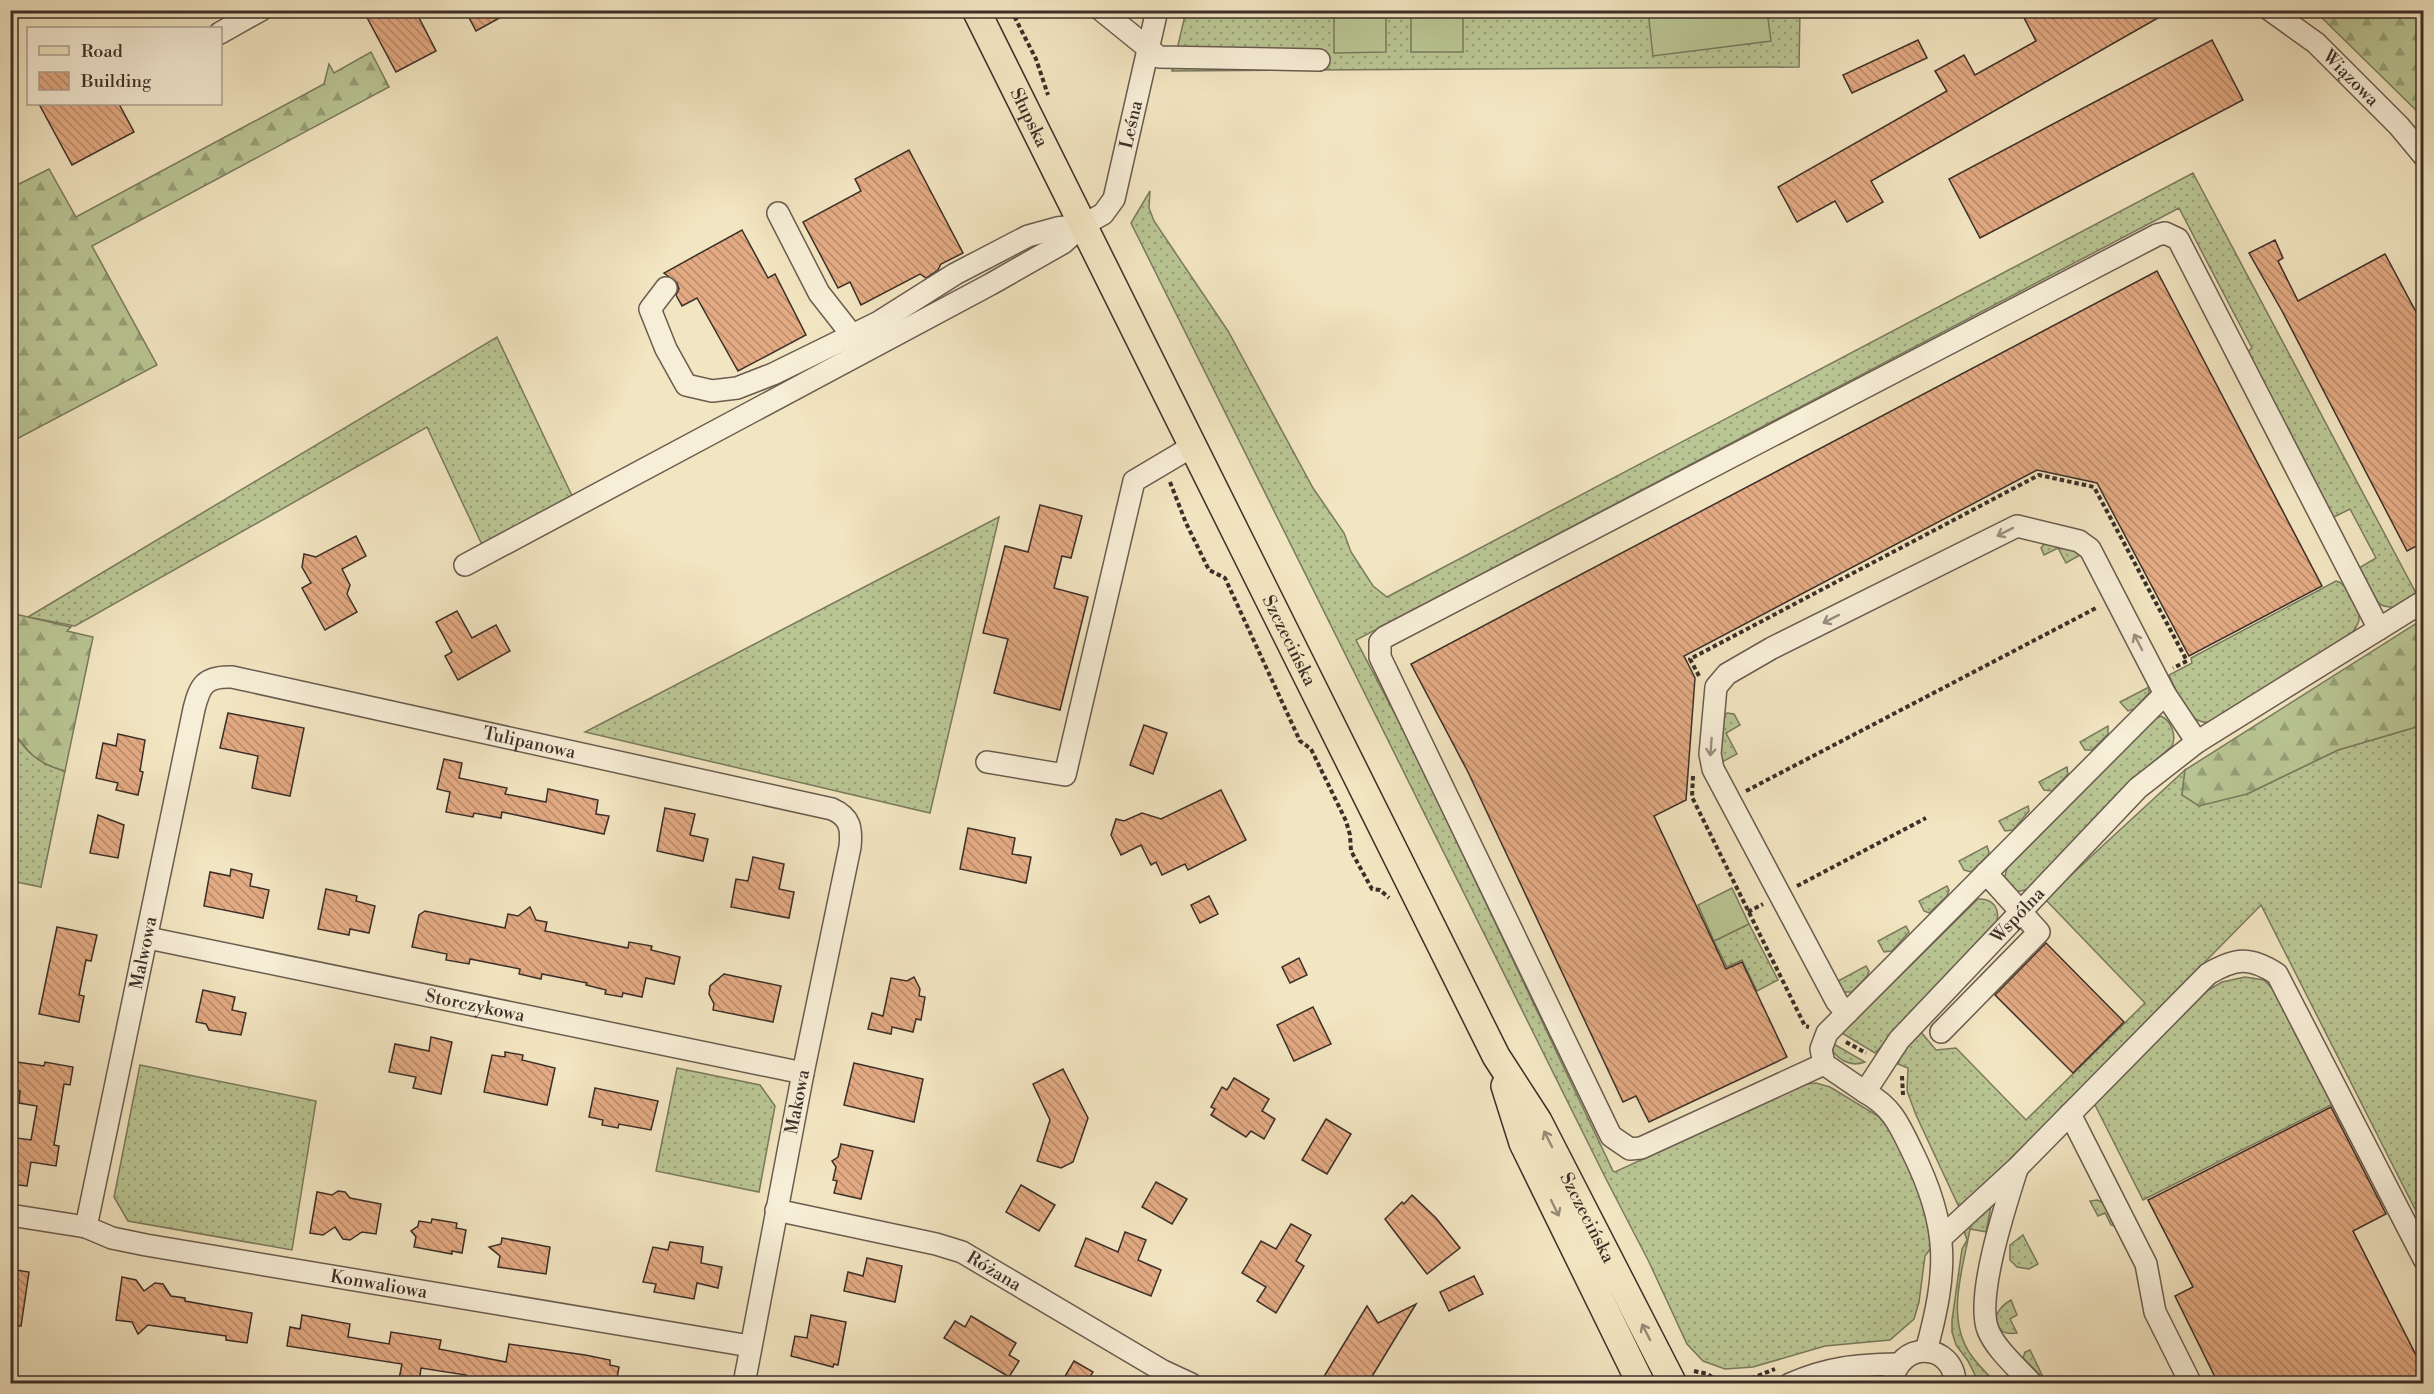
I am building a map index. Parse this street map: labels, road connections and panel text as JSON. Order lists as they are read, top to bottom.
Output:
{
  "streets": {
    "main road": ["Słupska", "Szczecińska"],
    "street": [
      "Wiązowa",
      "Leśna",
      "Tulipanowa",
      "Wspólna",
      "Malwowa",
      "Storczykowa",
      "Makowa",
      "Różana",
      "Konwaliowa"
    ]
  },
  "crossings": [
    ["Słupska", "Leśna"],
    ["Słupska", "Szczecińska"],
    ["Leśna", "Szczecińska"],
    ["Tulipanowa", "Malwowa"],
    ["Tulipanowa", "Makowa"],
    ["Malwowa", "Storczykowa"],
    ["Malwowa", "Konwaliowa"],
    ["Storczykowa", "Makowa"],
    ["Makowa", "Różana"],
    ["Makowa", "Konwaliowa"]
  ],
  "legend": ["Road", "Building"]
}
